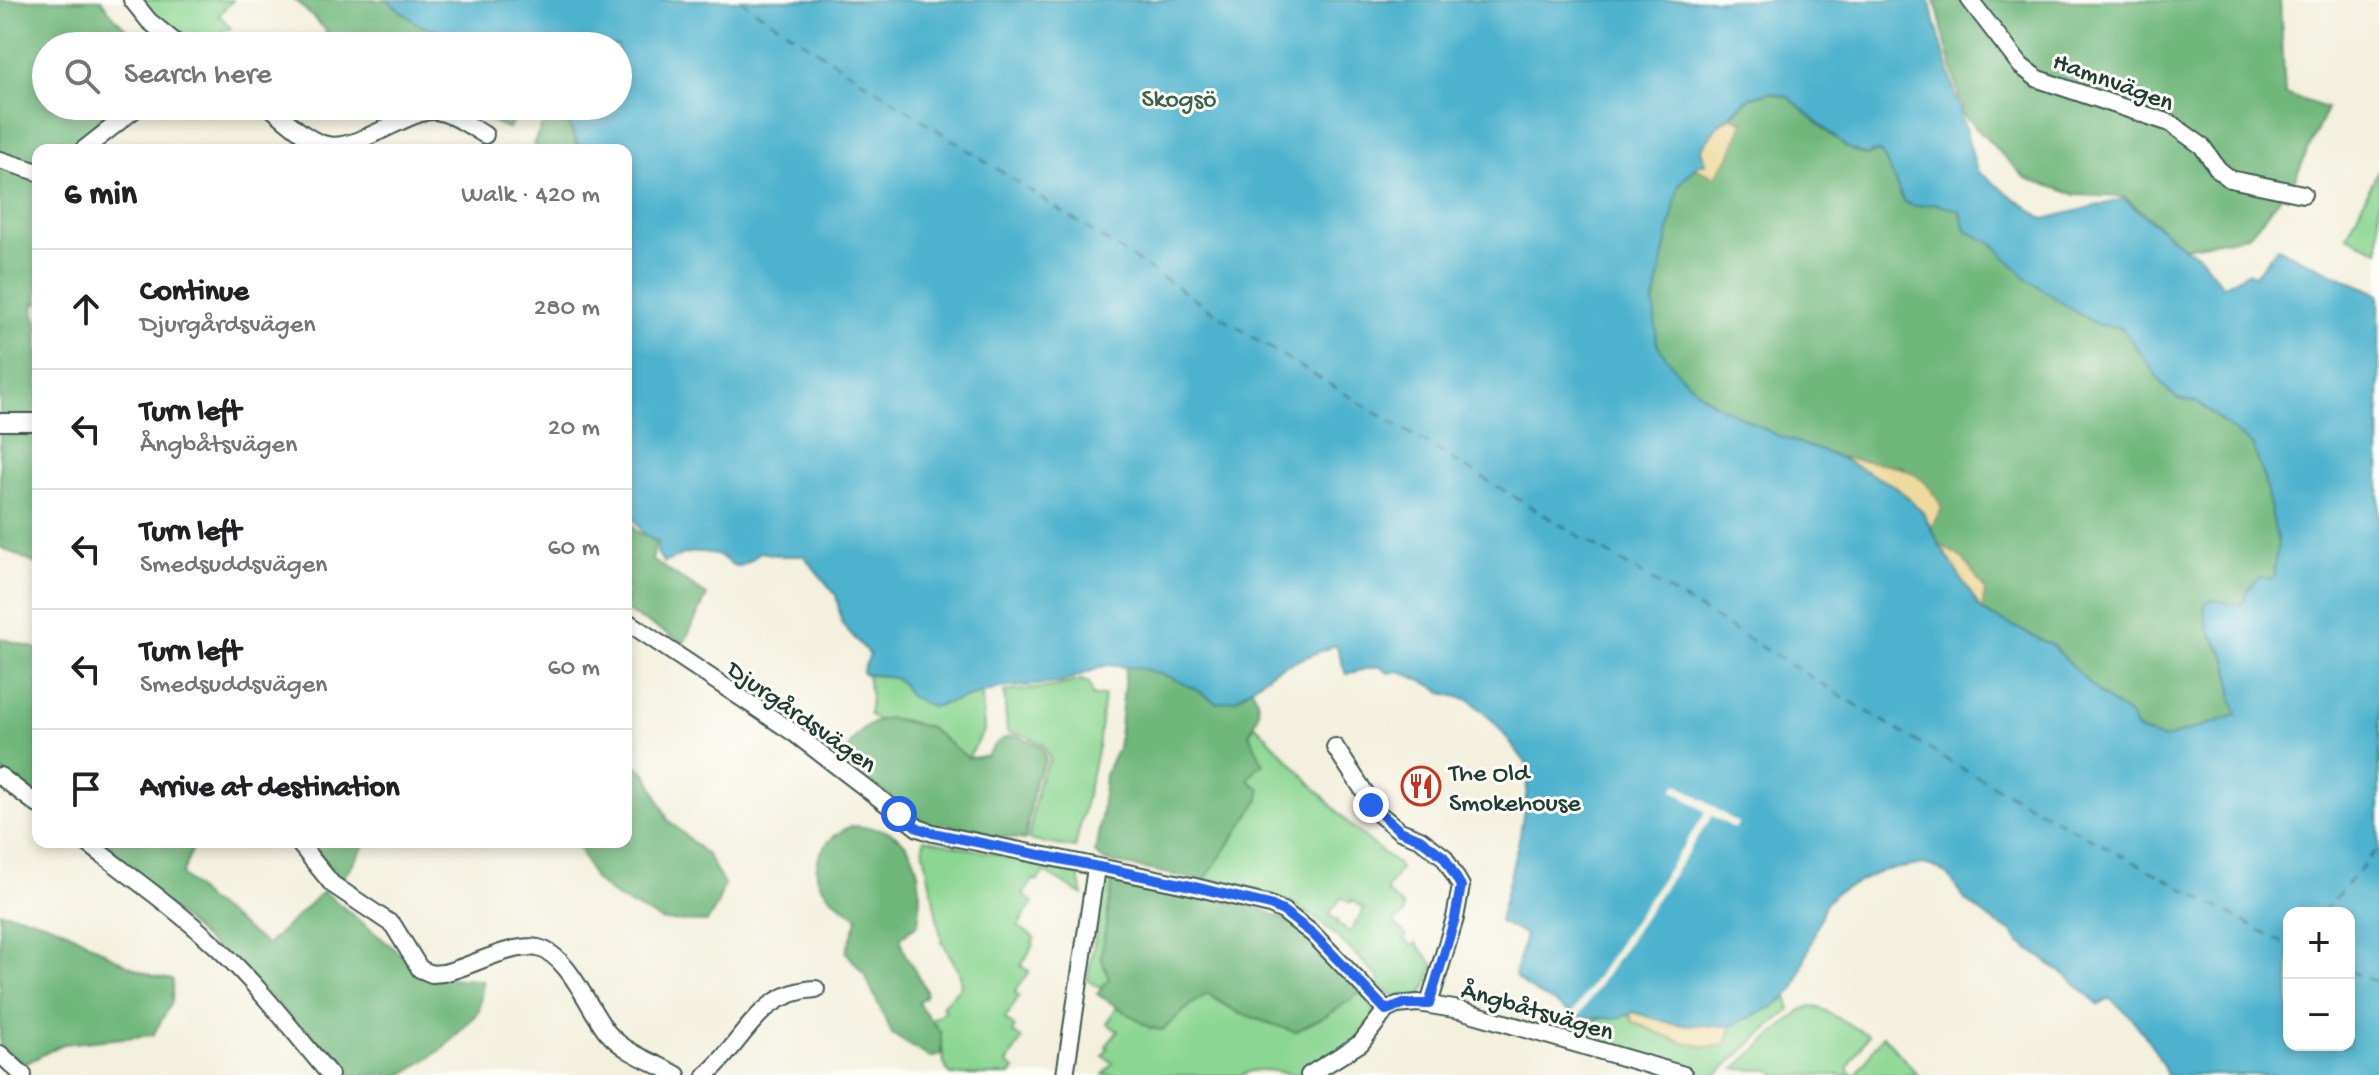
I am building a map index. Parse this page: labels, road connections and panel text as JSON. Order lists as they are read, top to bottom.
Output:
{
  "streets": {
    "street": ["Hamnvägen", "Djurgårdsvägen", "Ångbåtsvägen"]
  },
  "crossings": [
    ["Djurgårdsvägen", "Ångbåtsvägen"]
  ],
  "parks": ["Skogsö"],
  "places": {
    "restaurant": ["The Old Smokehouse"]
  },
  "page": {
    "search": "Search here",
    "heading": ["6 min", "Walk · 420 m"],
    "list": [
      ["Continue", "Djurgårdsvägen", "280 m"],
      ["Turn left", "Ångbåtsvägen", "20 m"],
      ["Turn left", "Smedsuddsvägen", "60 m"],
      ["Turn left", "Smedsuddsvägen", "60 m"],
      "Arrive at destination"
    ],
    "map_buttons": ["+", "−"]
  }
}
